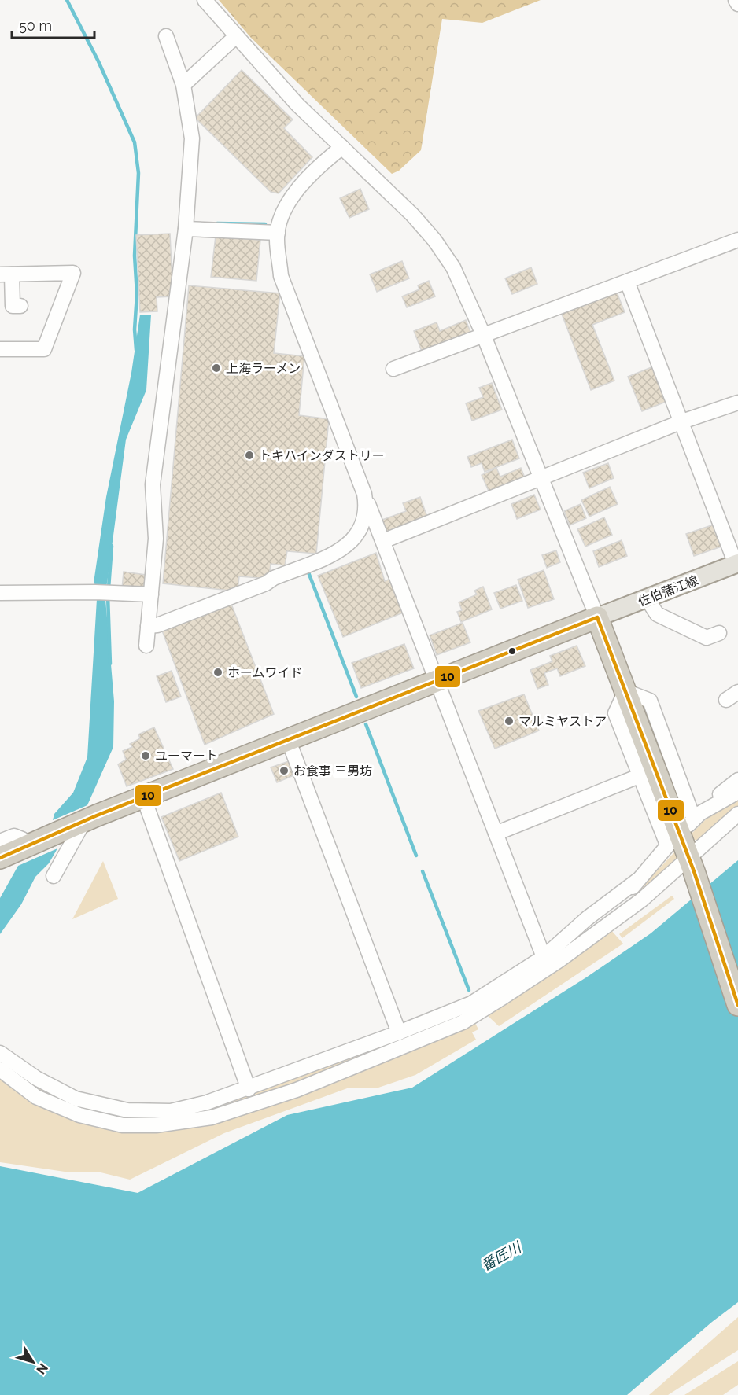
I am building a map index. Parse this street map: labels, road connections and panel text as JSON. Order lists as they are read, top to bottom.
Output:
{
  "streets": {
    "main road": ["佐伯蒲江線"]
  },
  "water": ["番匠川"],
  "places": [
    "上海ラーメン",
    "トキハインダストリー",
    "ホームワイド",
    "マルミヤストア",
    "ユーマート",
    "お食事 三男坊"
  ],
  "lines": ["transit line 10"],
  "scale_bar": "50 m",
  "north": "bottom right"
}
